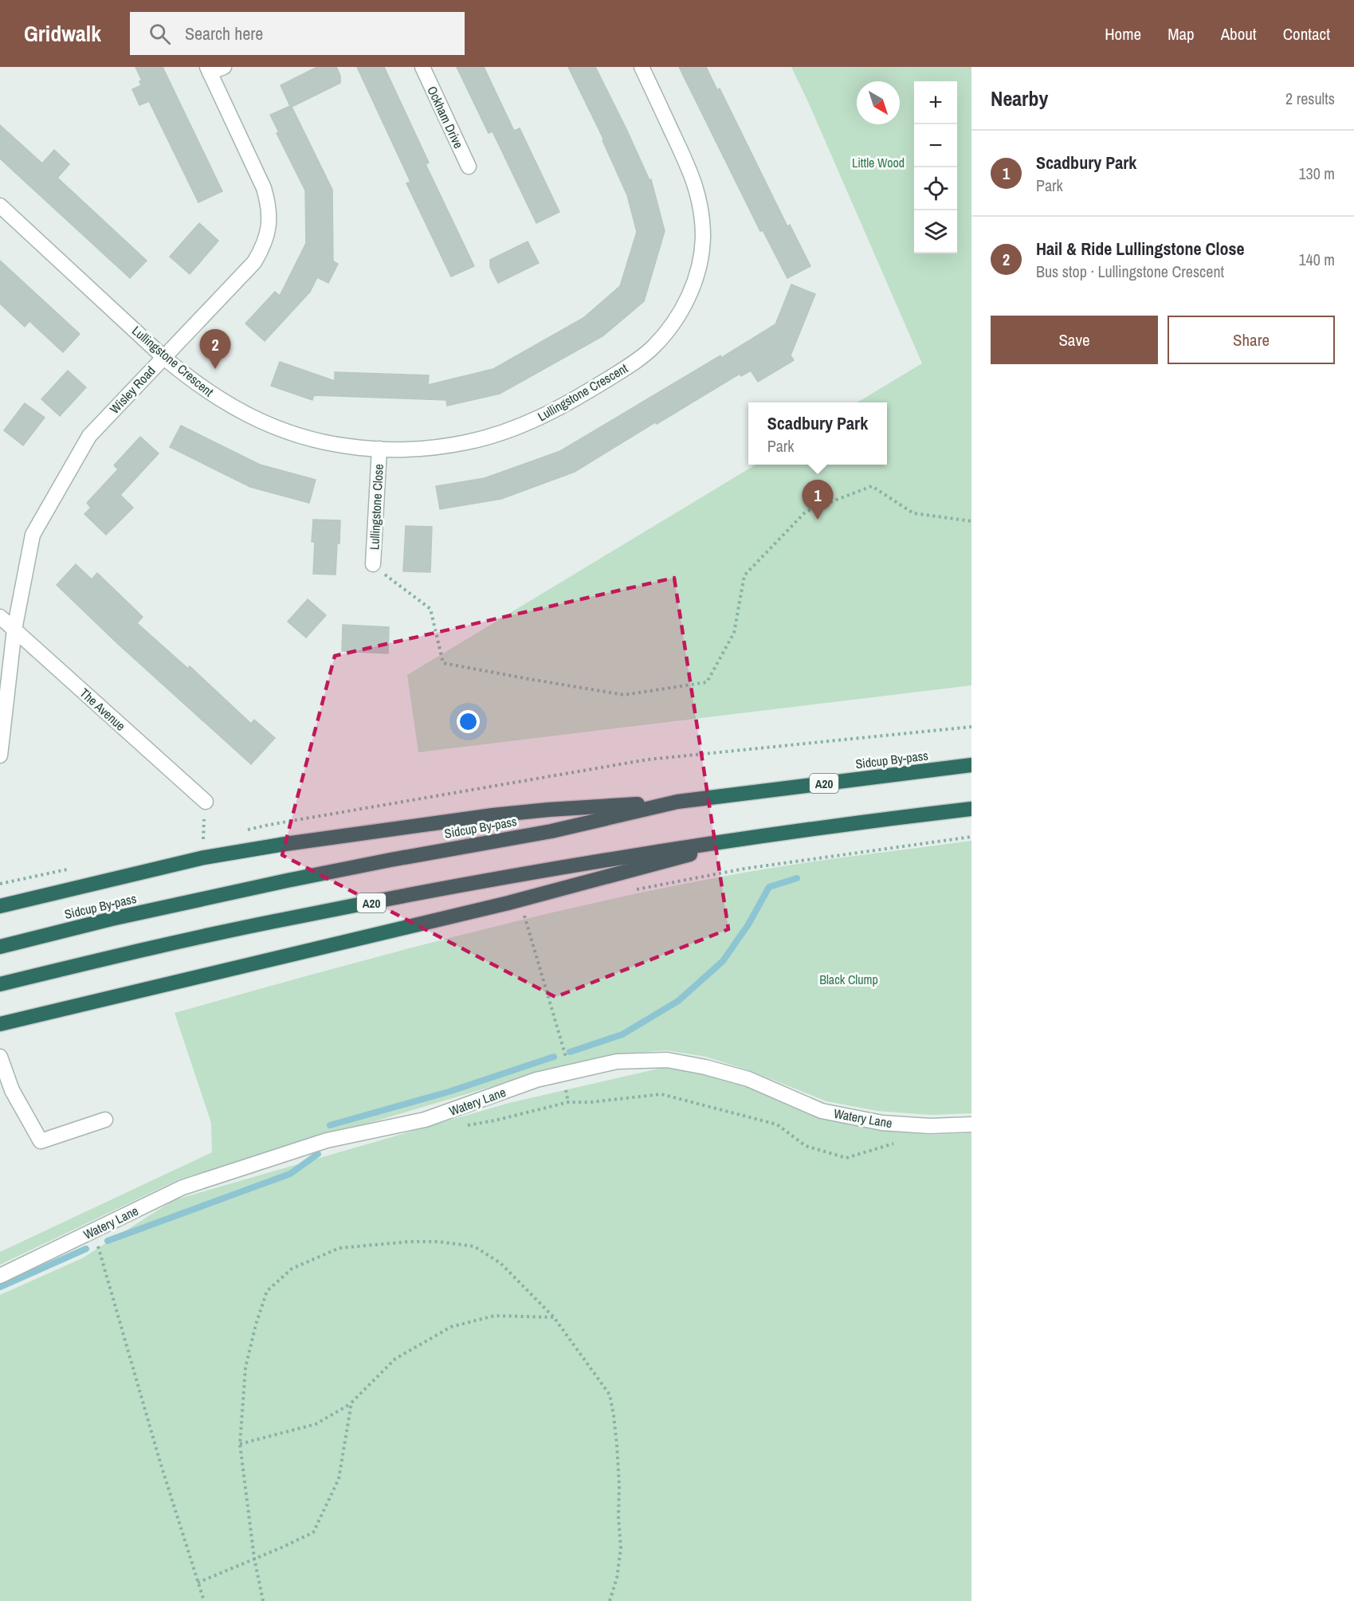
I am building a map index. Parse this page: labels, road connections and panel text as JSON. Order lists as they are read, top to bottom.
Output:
{
  "streets": {
    "highway": ["Sidcup By-pass", "A20"],
    "street": [
      "Ockham Drive",
      "Lullingstone Crescent",
      "Wisley Road",
      "Lullingstone Close",
      "The Avenue",
      "Watery Lane"
    ]
  },
  "crossings": [
    ["Lullingstone Crescent", "Wisley Road"],
    ["Lullingstone Crescent", "Lullingstone Close"],
    ["Wisley Road", "The Avenue"],
    ["Sidcup By-pass", "A20"]
  ],
  "parks": ["Little Wood", "Black Clump"],
  "north": "bottom right",
  "page": {
    "header": "Gridwalk",
    "search": "Search here",
    "nav": [
      "Home",
      "Map",
      "About",
      "Contact"
    ],
    "heading": ["Nearby", "2 results"],
    "map_buttons": ["+", "−"],
    "list": [
      {
        "mark": "1",
        "name": "Scadbury Park",
        "note": "Park",
        "value": "130 m"
      },
      {
        "mark": "2",
        "name": "Hail & Ride Lullingstone Close",
        "note": "Bus stop · Lullingstone Crescent",
        "value": "140 m"
      }
    ],
    "buttons": ["Save", "Share"],
    "pins": ["2", "1"],
    "popup": ["Scadbury Park", "Park"]
  }
}
